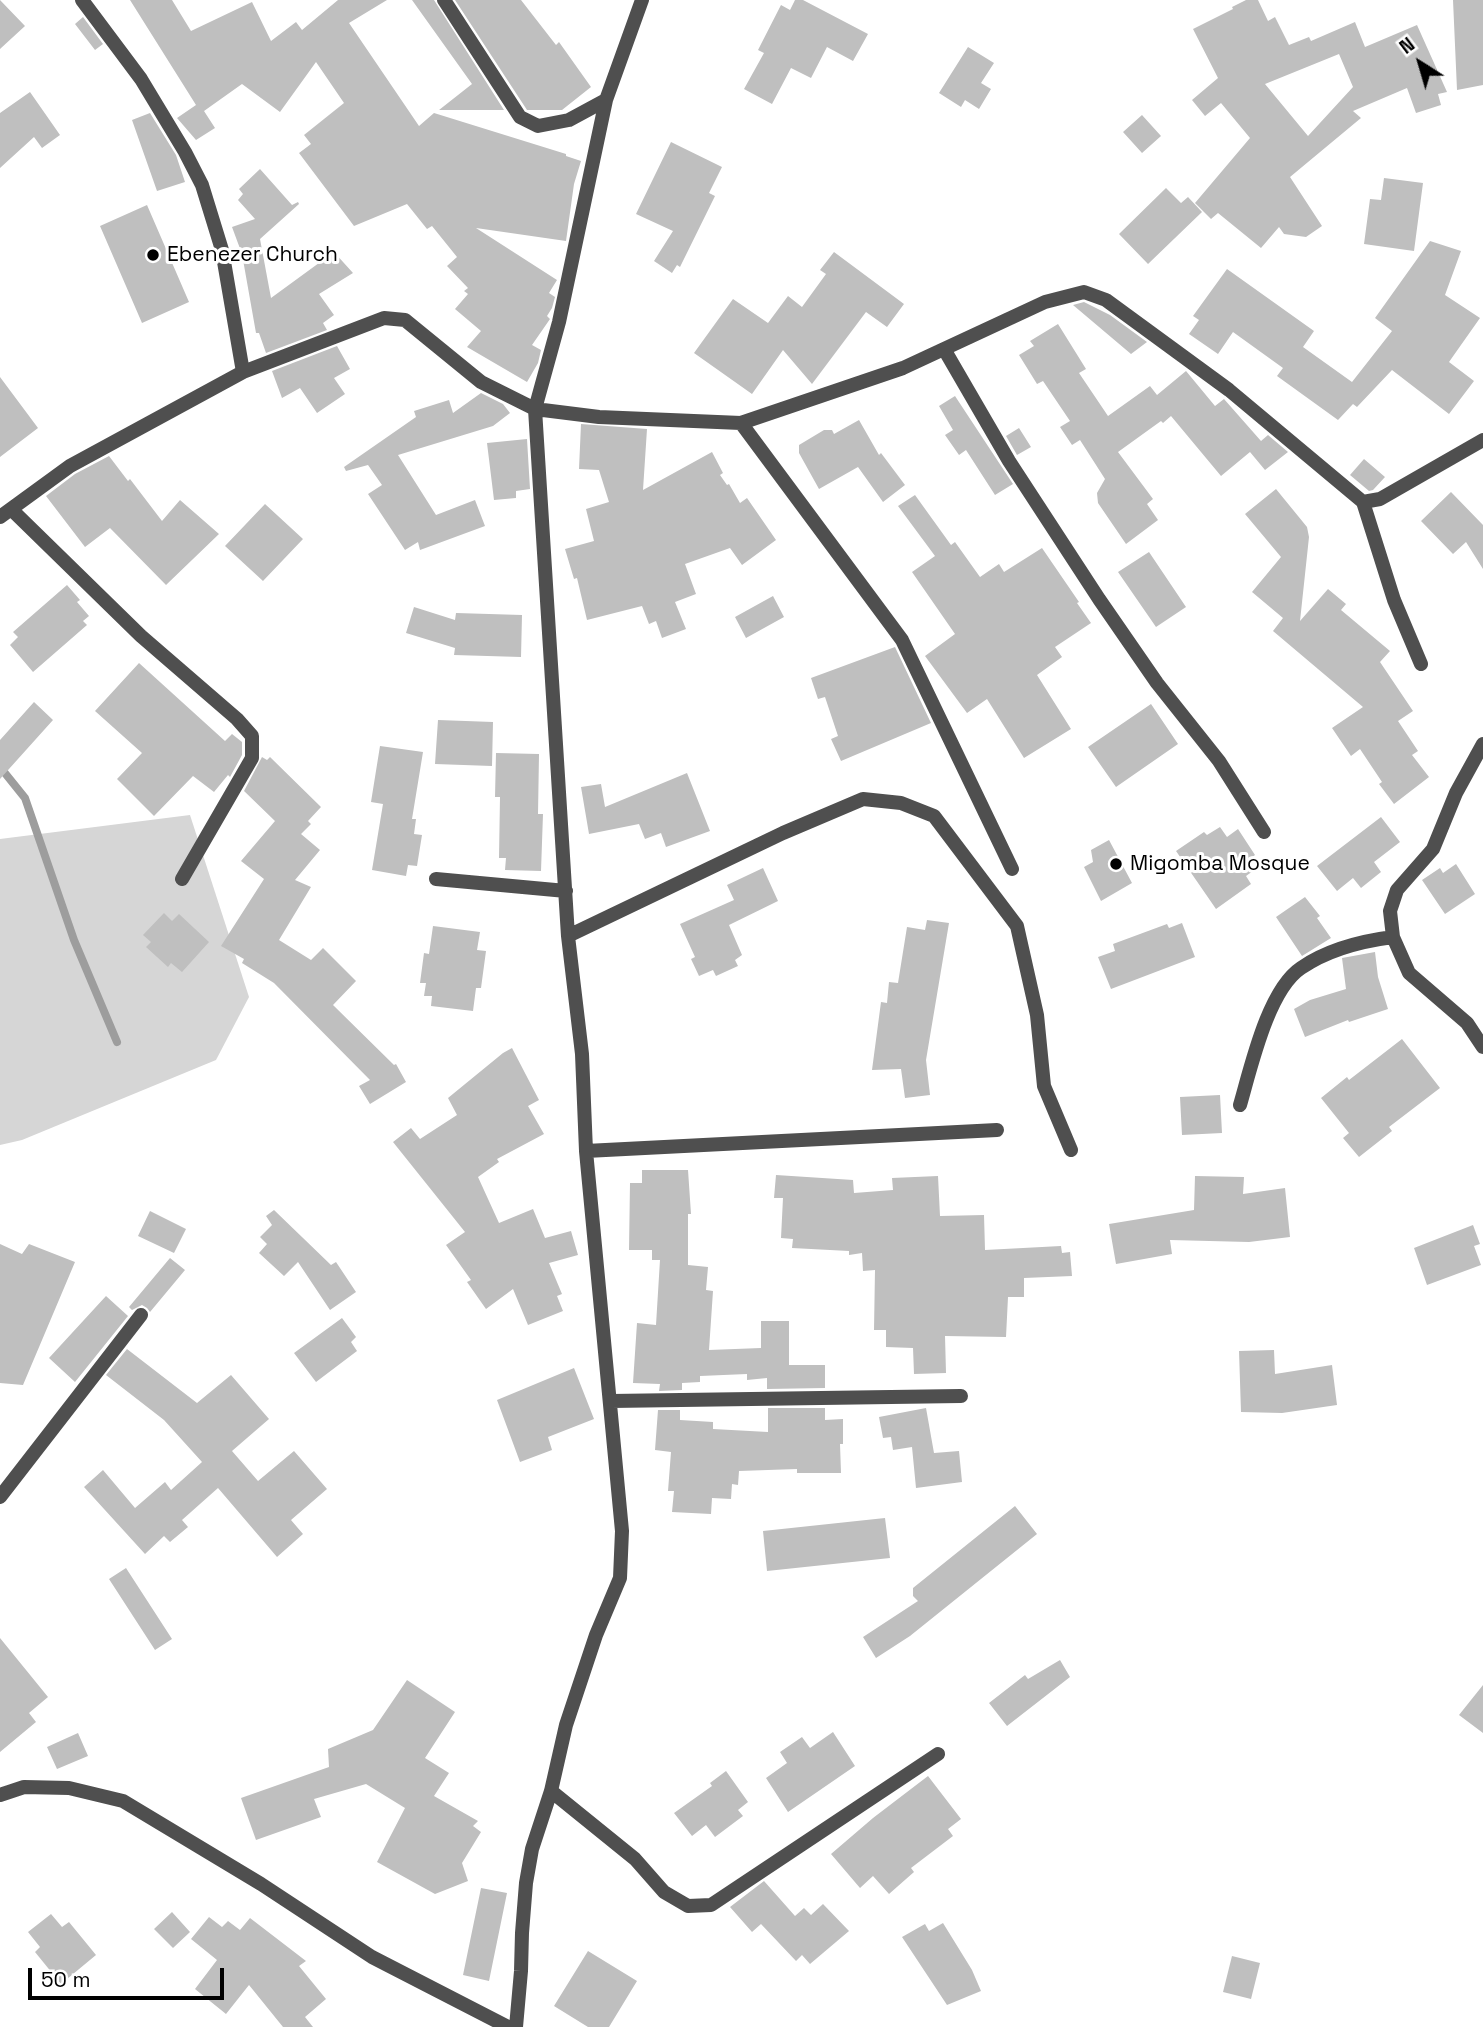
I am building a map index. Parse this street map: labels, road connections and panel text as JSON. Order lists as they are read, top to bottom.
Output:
{
  "places": ["Ebenezer Church", "Migomba Mosque"],
  "scale_bar": "50 m",
  "north": "top left"
}
